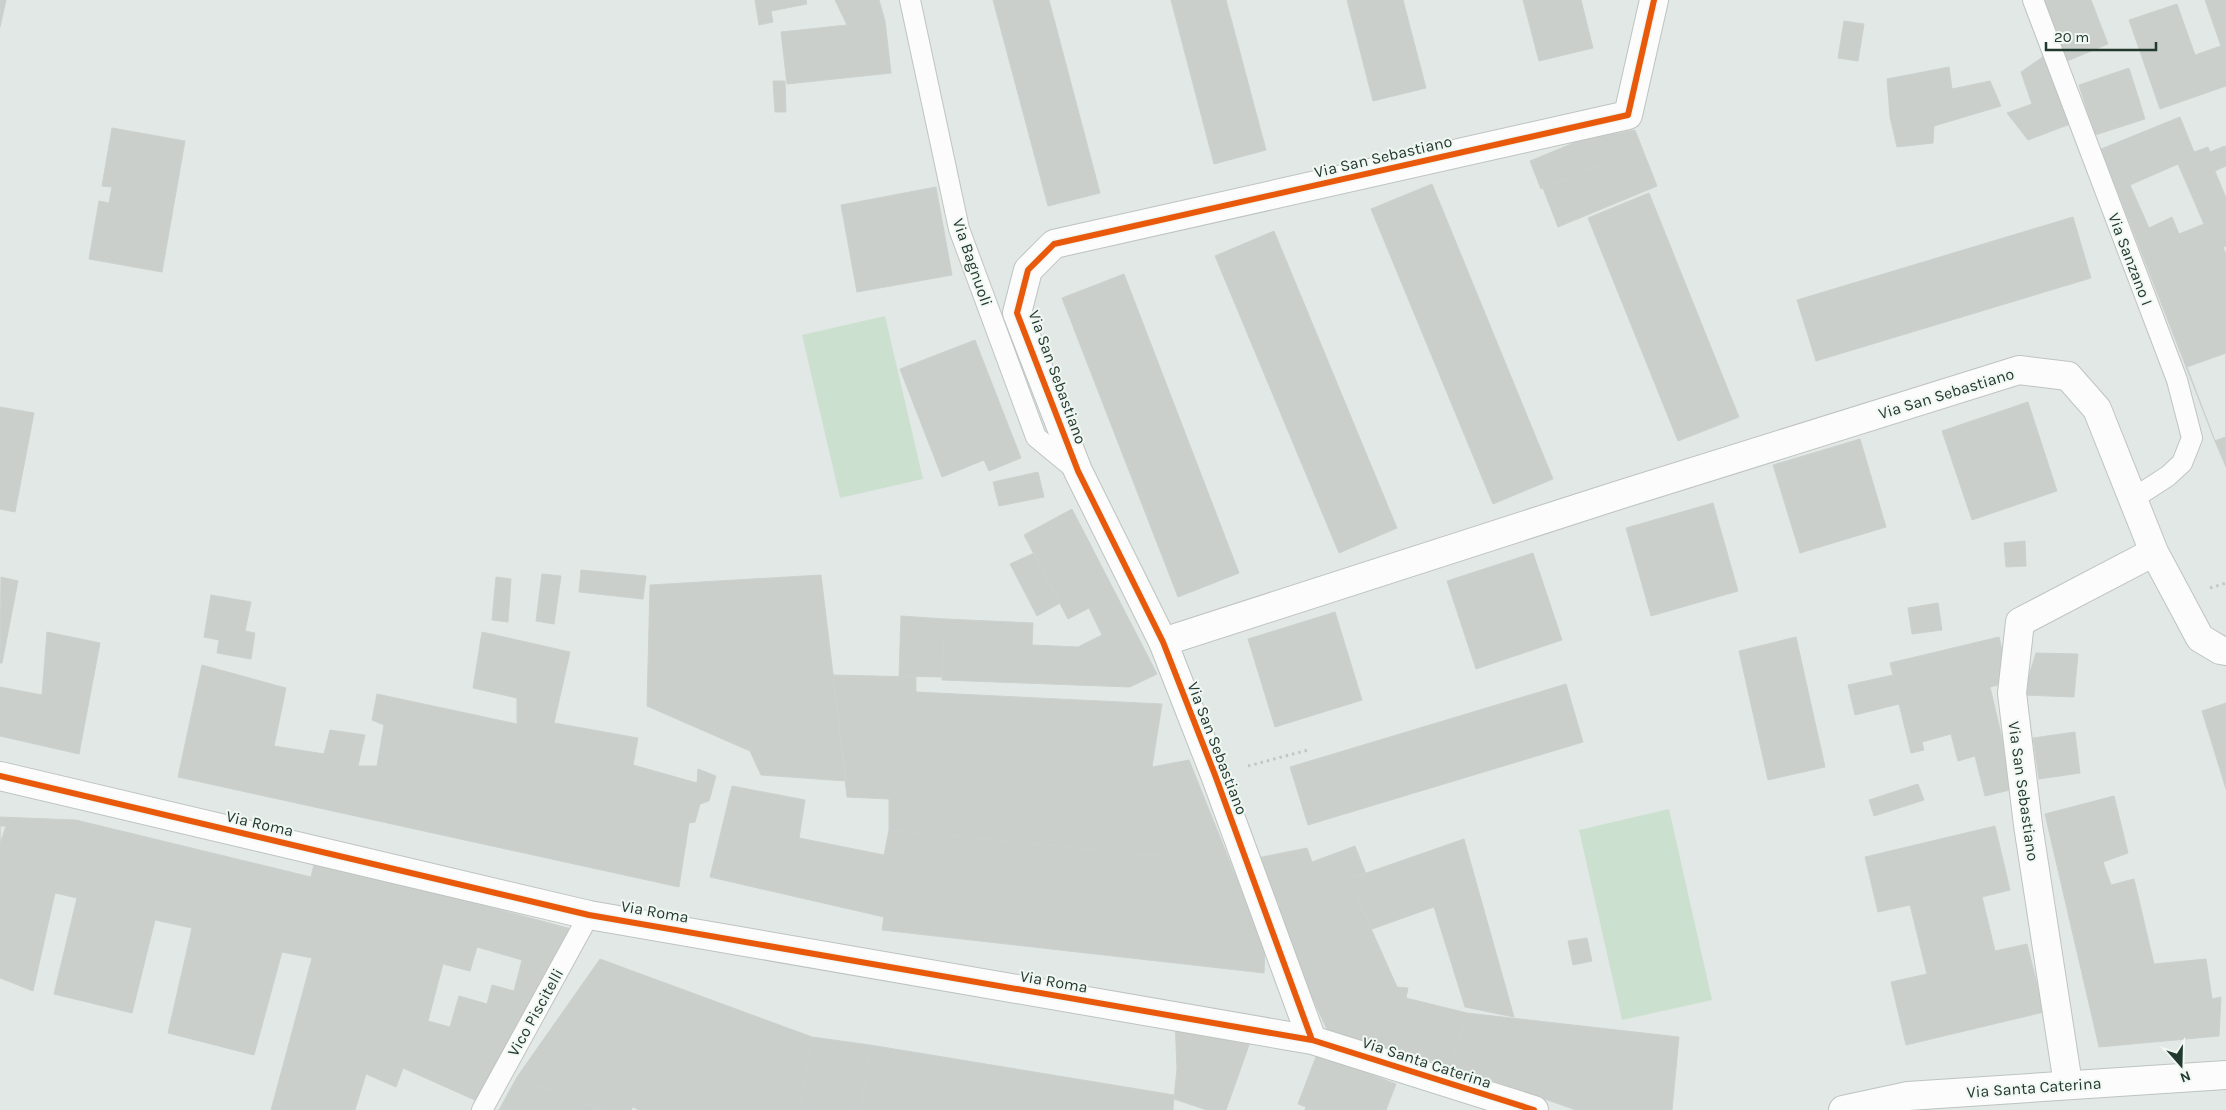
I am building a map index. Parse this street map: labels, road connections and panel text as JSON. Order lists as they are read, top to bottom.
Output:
{
  "streets": {
    "street": ["Via San Sebastiano", "Via Roma", "Via Santa Caterina"],
    "lane": ["Via Sanzano I", "Via Bagnuoli", "Vico Piscitelli"]
  },
  "crossings": [
    ["Via San Sebastiano", "Via Sanzano I"],
    ["Via San Sebastiano", "Via Bagnuoli"],
    ["Via San Sebastiano", "Via Roma"],
    ["Via San Sebastiano", "Via Santa Caterina"],
    ["Via Roma", "Vico Piscitelli"],
    ["Via Roma", "Via Santa Caterina"]
  ],
  "scale_bar": "20 m",
  "north": "bottom"
}
